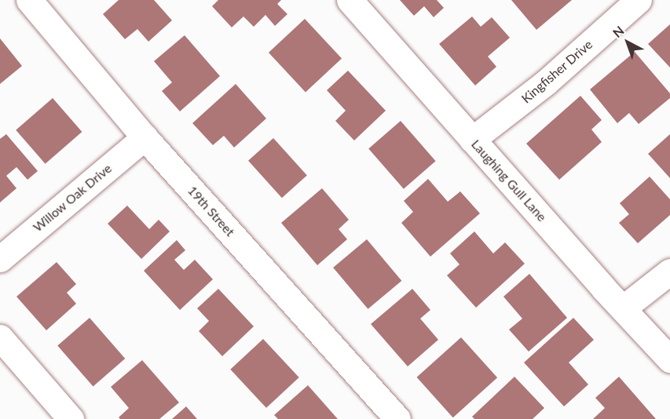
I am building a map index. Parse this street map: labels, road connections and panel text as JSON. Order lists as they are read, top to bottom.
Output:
{
  "streets": {
    "street": [
      "Kingfisher Drive",
      "Laughing Gull Lane",
      "Willow Oak Drive",
      "19th Street"
    ]
  },
  "crossings": [
    ["Kingfisher Drive", "Laughing Gull Lane"],
    ["Willow Oak Drive", "19th Street"]
  ],
  "north": "top left"
}
